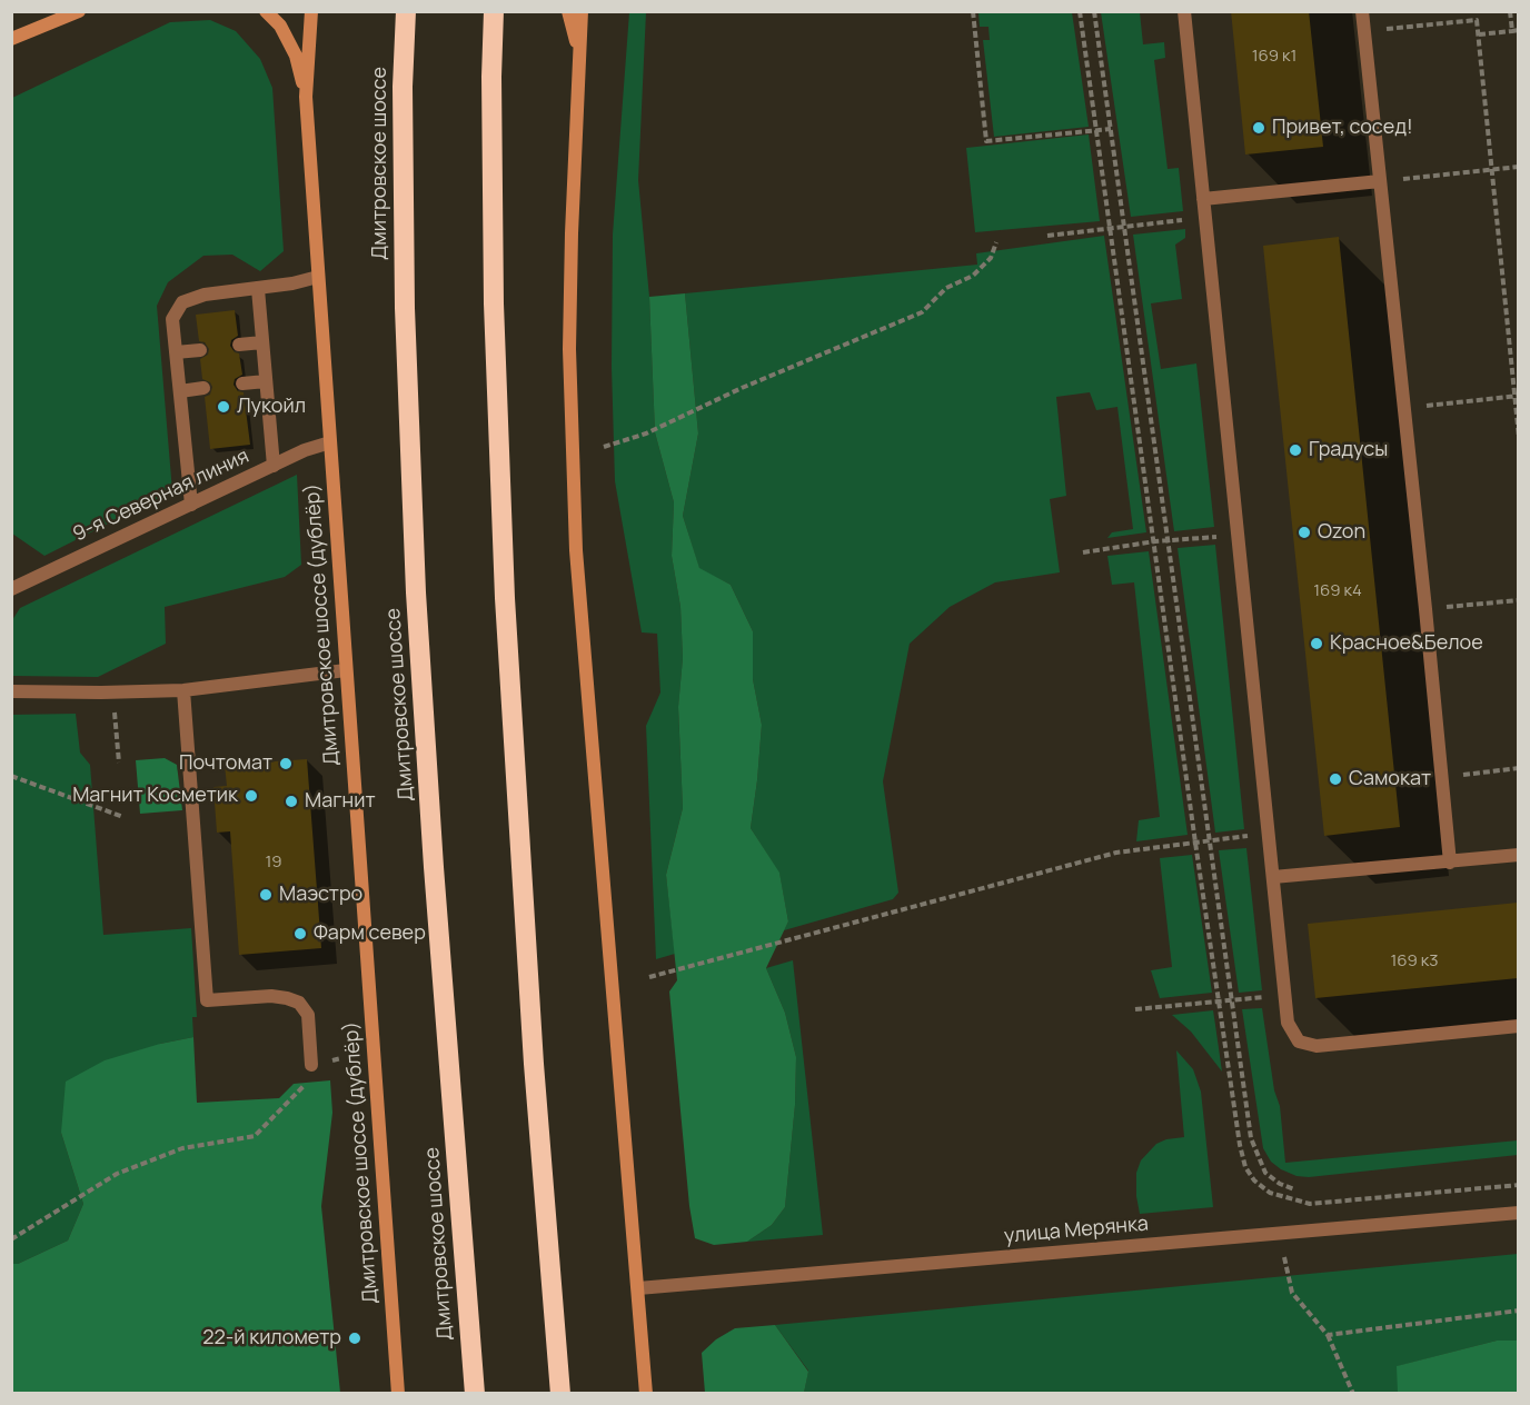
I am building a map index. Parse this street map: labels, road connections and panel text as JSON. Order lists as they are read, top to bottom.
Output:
{
  "streets": {
    "highway": ["Дмитровское шоссе"],
    "street": ["9-я Северная линия", "Дмитровское шоссе (дублёр)", "улица Мерянка"]
  },
  "crossings": [
    ["9-я Северная линия", "Дмитровское шоссе (дублёр)"]
  ],
  "places": [
    "Привет, сосед!",
    "Лукойл",
    "Градусы",
    "Ozon",
    "Красное&Белое",
    "Почтомат",
    "Самокат",
    "Магнит Косметик",
    "Магнит",
    "Маэстро",
    "Фарм север",
    "22-й километр"
  ],
  "house_numbers": [
    "169 к1",
    "169 к4",
    "19",
    "169 к3"
  ]
}
